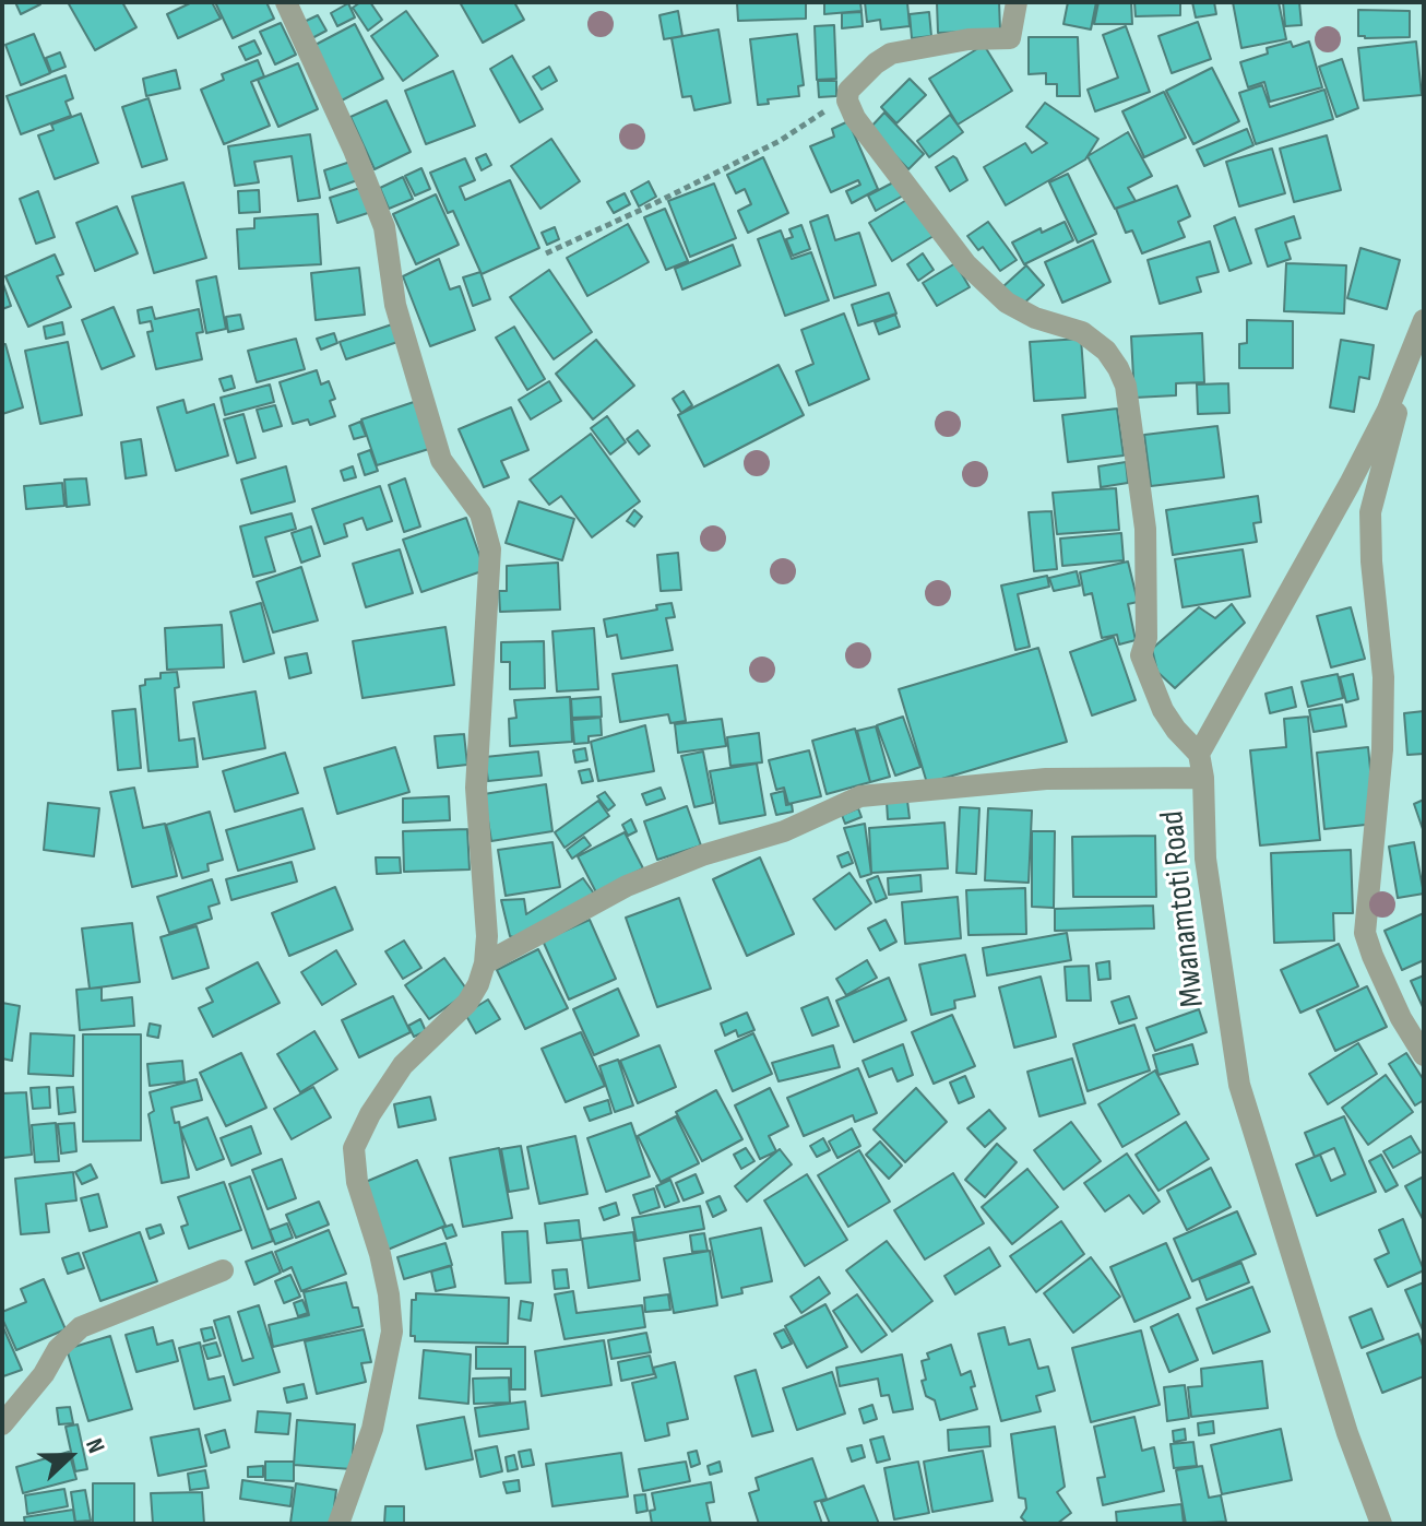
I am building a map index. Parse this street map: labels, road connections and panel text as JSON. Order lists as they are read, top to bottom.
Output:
{
  "streets": {
    "street": ["Mwanamtoti Road"]
  },
  "north": "right"
}
